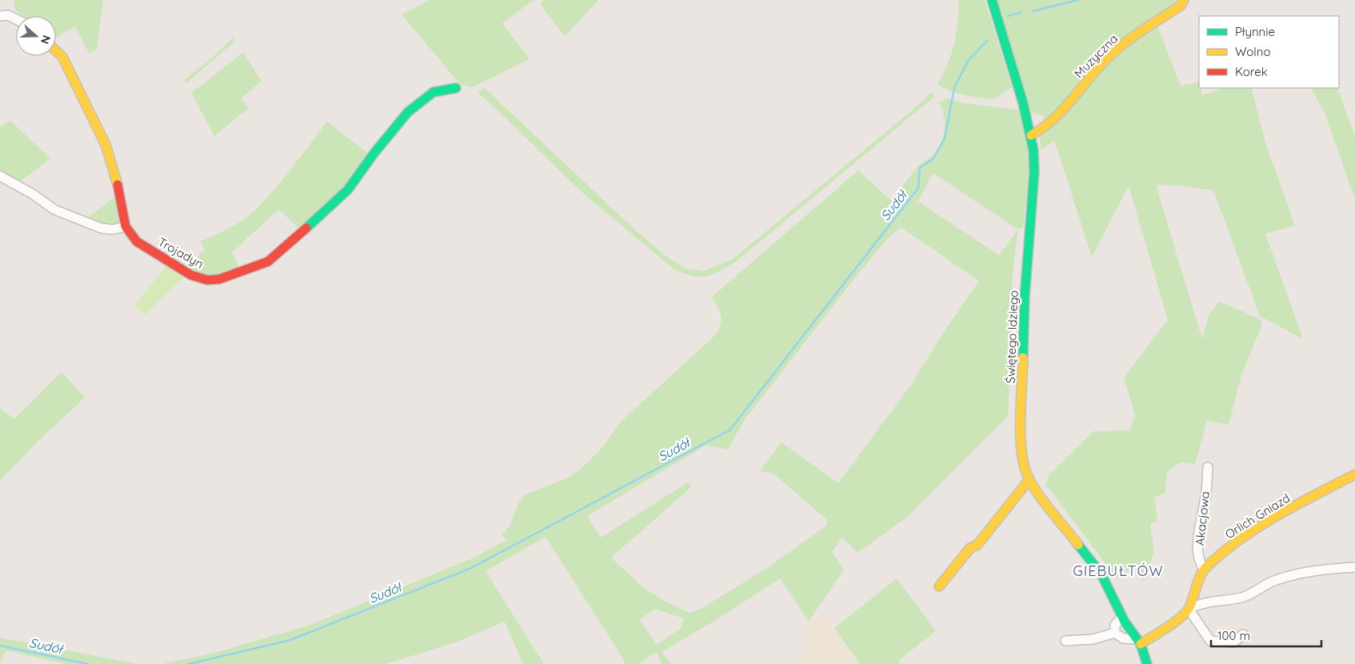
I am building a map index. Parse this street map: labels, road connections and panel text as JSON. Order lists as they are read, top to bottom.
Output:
{
  "streets": {
    "street": [
      "Muzyczna",
      "Trojadyn",
      "Świętego Idziego",
      "Orlich Gniazd",
      "Akacjowa"
    ]
  },
  "crossings": [
    ["Muzyczna", "Świętego Idziego"],
    ["Świętego Idziego", "Orlich Gniazd"],
    ["Orlich Gniazd", "Akacjowa"]
  ],
  "districts": ["GIEBUŁTÓW"],
  "water": ["Sudół"],
  "legend": ["Płynnie", "Wolno", "Korek"],
  "scale_bar": "100 m",
  "north": "right"
}
